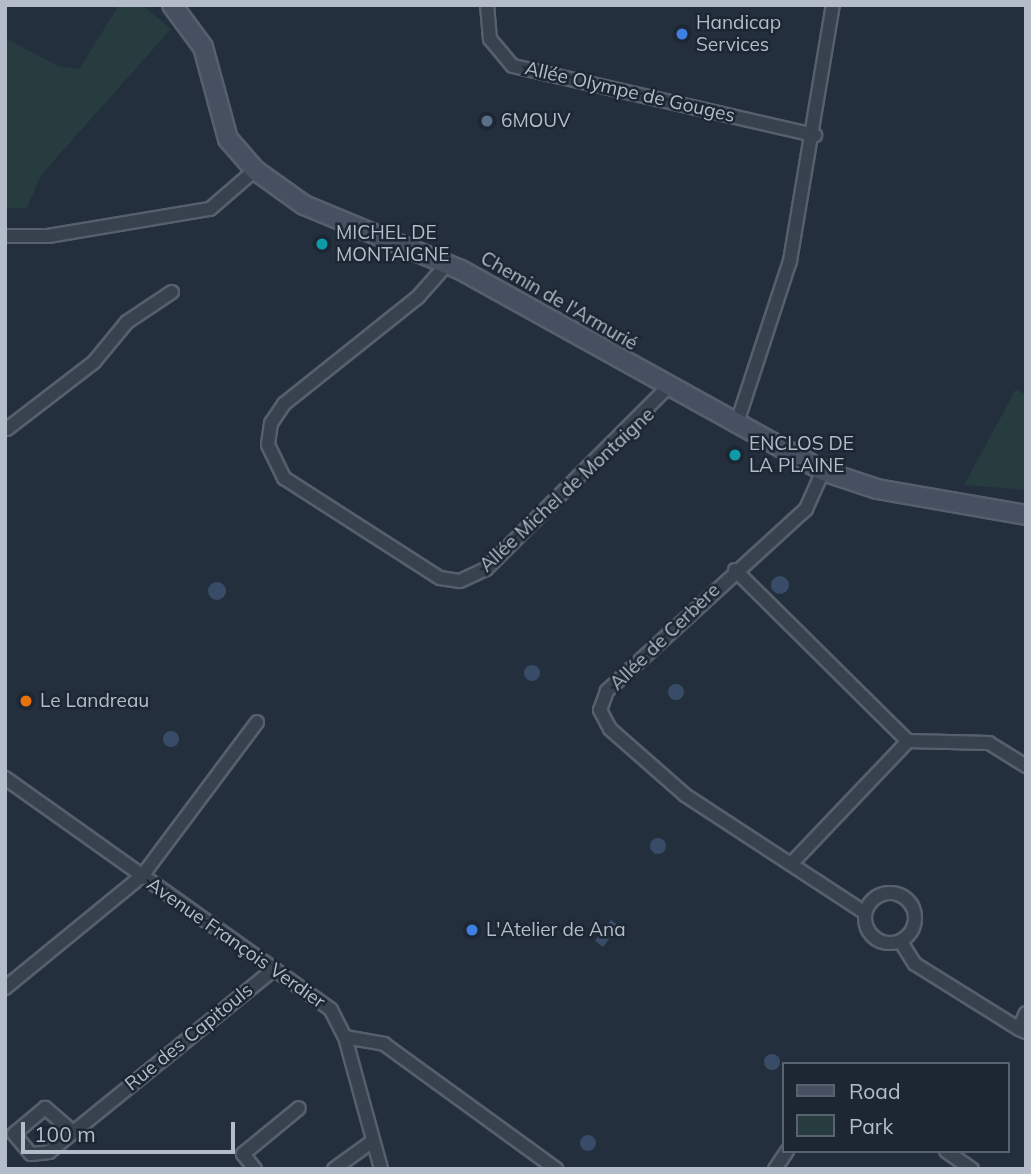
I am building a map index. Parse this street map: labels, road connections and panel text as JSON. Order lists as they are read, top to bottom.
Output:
{
  "streets": {
    "street": [
      "Allée Olympe de Gouges",
      "Chemin de l'Armurié",
      "Allée Michel de Montaigne",
      "Allée de Cerbère",
      "Avenue François Verdier",
      "Rue des Capitouls"
    ]
  },
  "crossings": [
    ["Chemin de l'Armurié", "Allée Michel de Montaigne"],
    ["Chemin de l'Armurié", "Allée de Cerbère"],
    ["Avenue François Verdier", "Rue des Capitouls"]
  ],
  "places": [
    "Handicap Services",
    "6MOUV",
    "MICHEL DE MONTAIGNE",
    "ENCLOS DE LA PLAINE",
    "Le Landreau",
    "L'Atelier de Ana"
  ],
  "legend": ["Road", "Park"],
  "scale_bar": "100 m"
}
